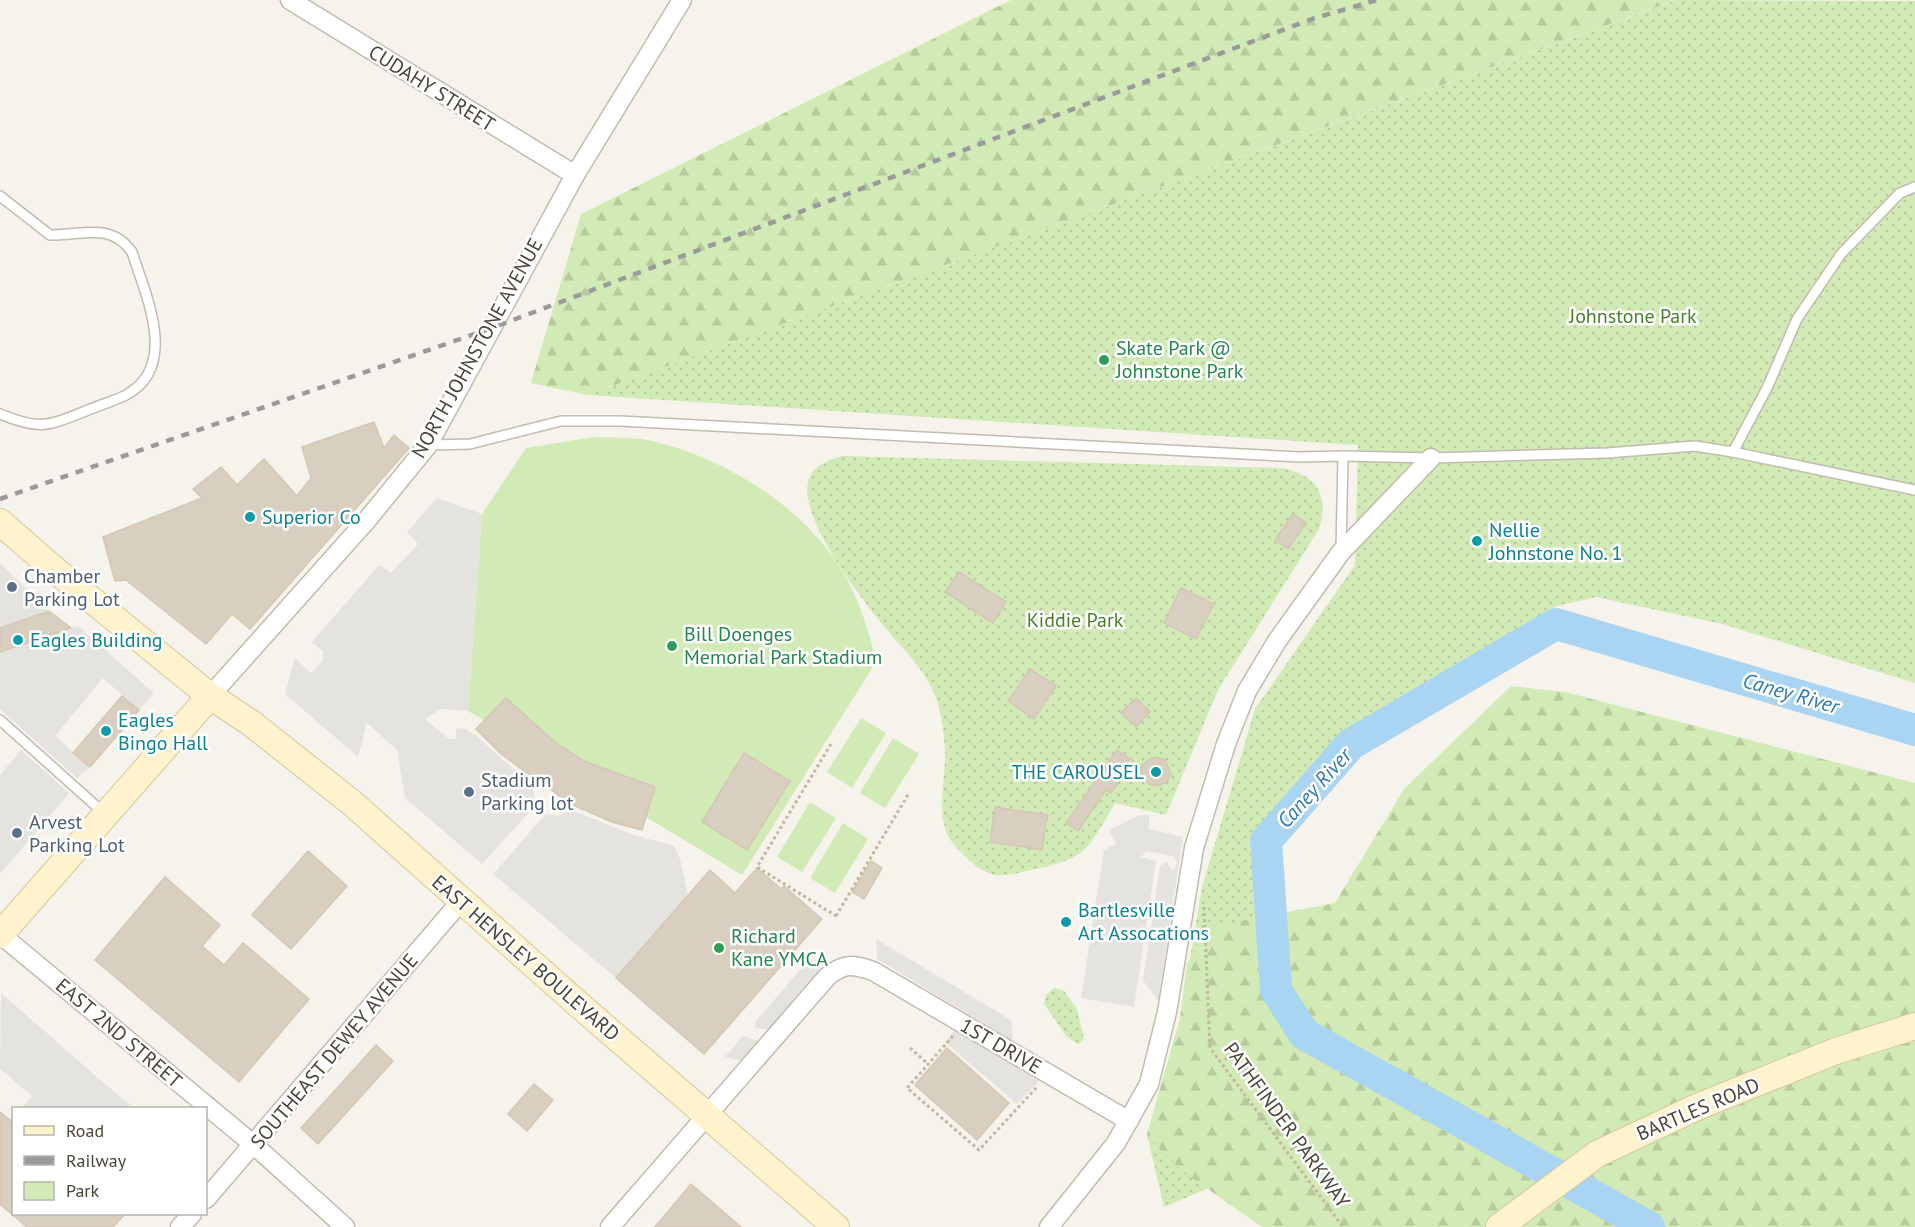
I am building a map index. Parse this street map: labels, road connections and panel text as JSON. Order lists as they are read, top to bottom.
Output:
{
  "streets": {
    "main road": ["EAST HENSLEY BOULEVARD", "BARTLES ROAD"],
    "street": [
      "CUDAHY STREET",
      "NORTH JOHNSTONE AVENUE",
      "EAST 2ND STREET",
      "1ST DRIVE",
      "SOUTHEAST DEWEY AVENUE"
    ],
    "path": ["PATHFINDER PARKWAY"]
  },
  "crossings": [
    ["CUDAHY STREET", "NORTH JOHNSTONE AVENUE"],
    ["NORTH JOHNSTONE AVENUE", "EAST HENSLEY BOULEVARD"],
    ["EAST HENSLEY BOULEVARD", "1ST DRIVE"],
    ["EAST HENSLEY BOULEVARD", "SOUTHEAST DEWEY AVENUE"],
    ["EAST 2ND STREET", "SOUTHEAST DEWEY AVENUE"]
  ],
  "water": ["Caney River"],
  "parks": ["Johnstone Park", "Kiddie Park"],
  "places": [
    "Skate Park @ Johnstone Park",
    "Superior Co",
    "Nellie Johnstone No. 1",
    "Chamber Parking Lot",
    "Eagles Building",
    "Bill Doenges Memorial Park Stadium",
    "Eagles Bingo Hall",
    "THE CAROUSEL",
    "Stadium Parking lot",
    "Arvest Parking Lot",
    "Bartlesville Art Assocations",
    "Richard Kane YMCA"
  ],
  "legend": ["Road", "Railway", "Park"]
}
